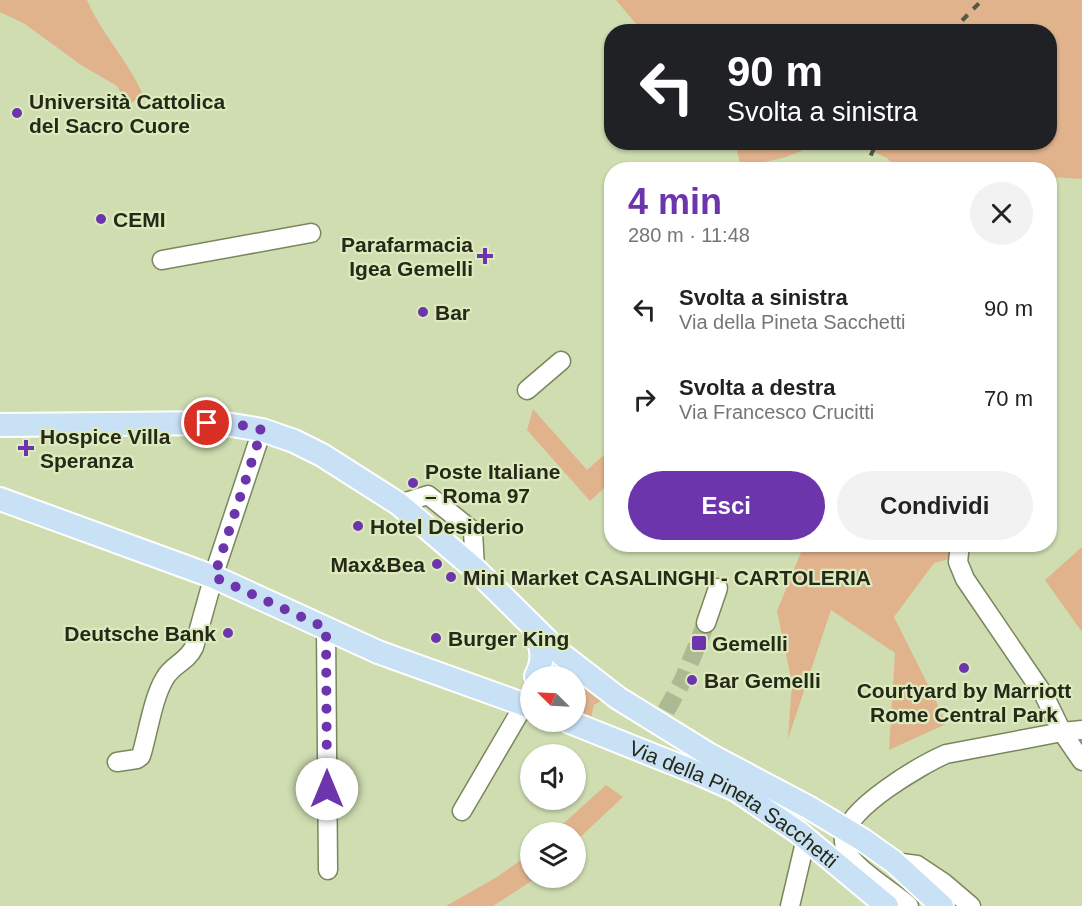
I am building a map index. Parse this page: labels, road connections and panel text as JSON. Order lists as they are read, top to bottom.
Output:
{
  "streets": {
    "main road": ["Via della Pineta Sacchetti"]
  },
  "places": {
    "other": [
      "Università Cattolica del Sacro Cuore",
      "CEMI",
      "Bar",
      "Poste Italiane – Roma 97",
      "Hotel Desiderio",
      "Max&Bea",
      "Mini Market CASALINGHI - CARTOLERIA",
      "Deutsche Bank",
      "Burger King",
      "Courtyard by Marriott Rome Central Park",
      "Bar Gemelli"
    ],
    "health": ["Parafarmacia Igea Gemelli", "Hospice Villa Speranza"],
    "transit": ["Gemelli"]
  },
  "north": "top left",
  "page": {
    "turn": ["90 m", "Svolta a sinistra"],
    "heading": ["4 min", "280 m · 11:48"],
    "list": [
      {
        "name": "Svolta a sinistra",
        "note": "Via della Pineta Sacchetti",
        "value": "90 m"
      },
      {
        "name": "Svolta a destra",
        "note": "Via Francesco Crucitti",
        "value": "70 m"
      }
    ],
    "buttons": ["Esci", "Condividi"]
  }
}
